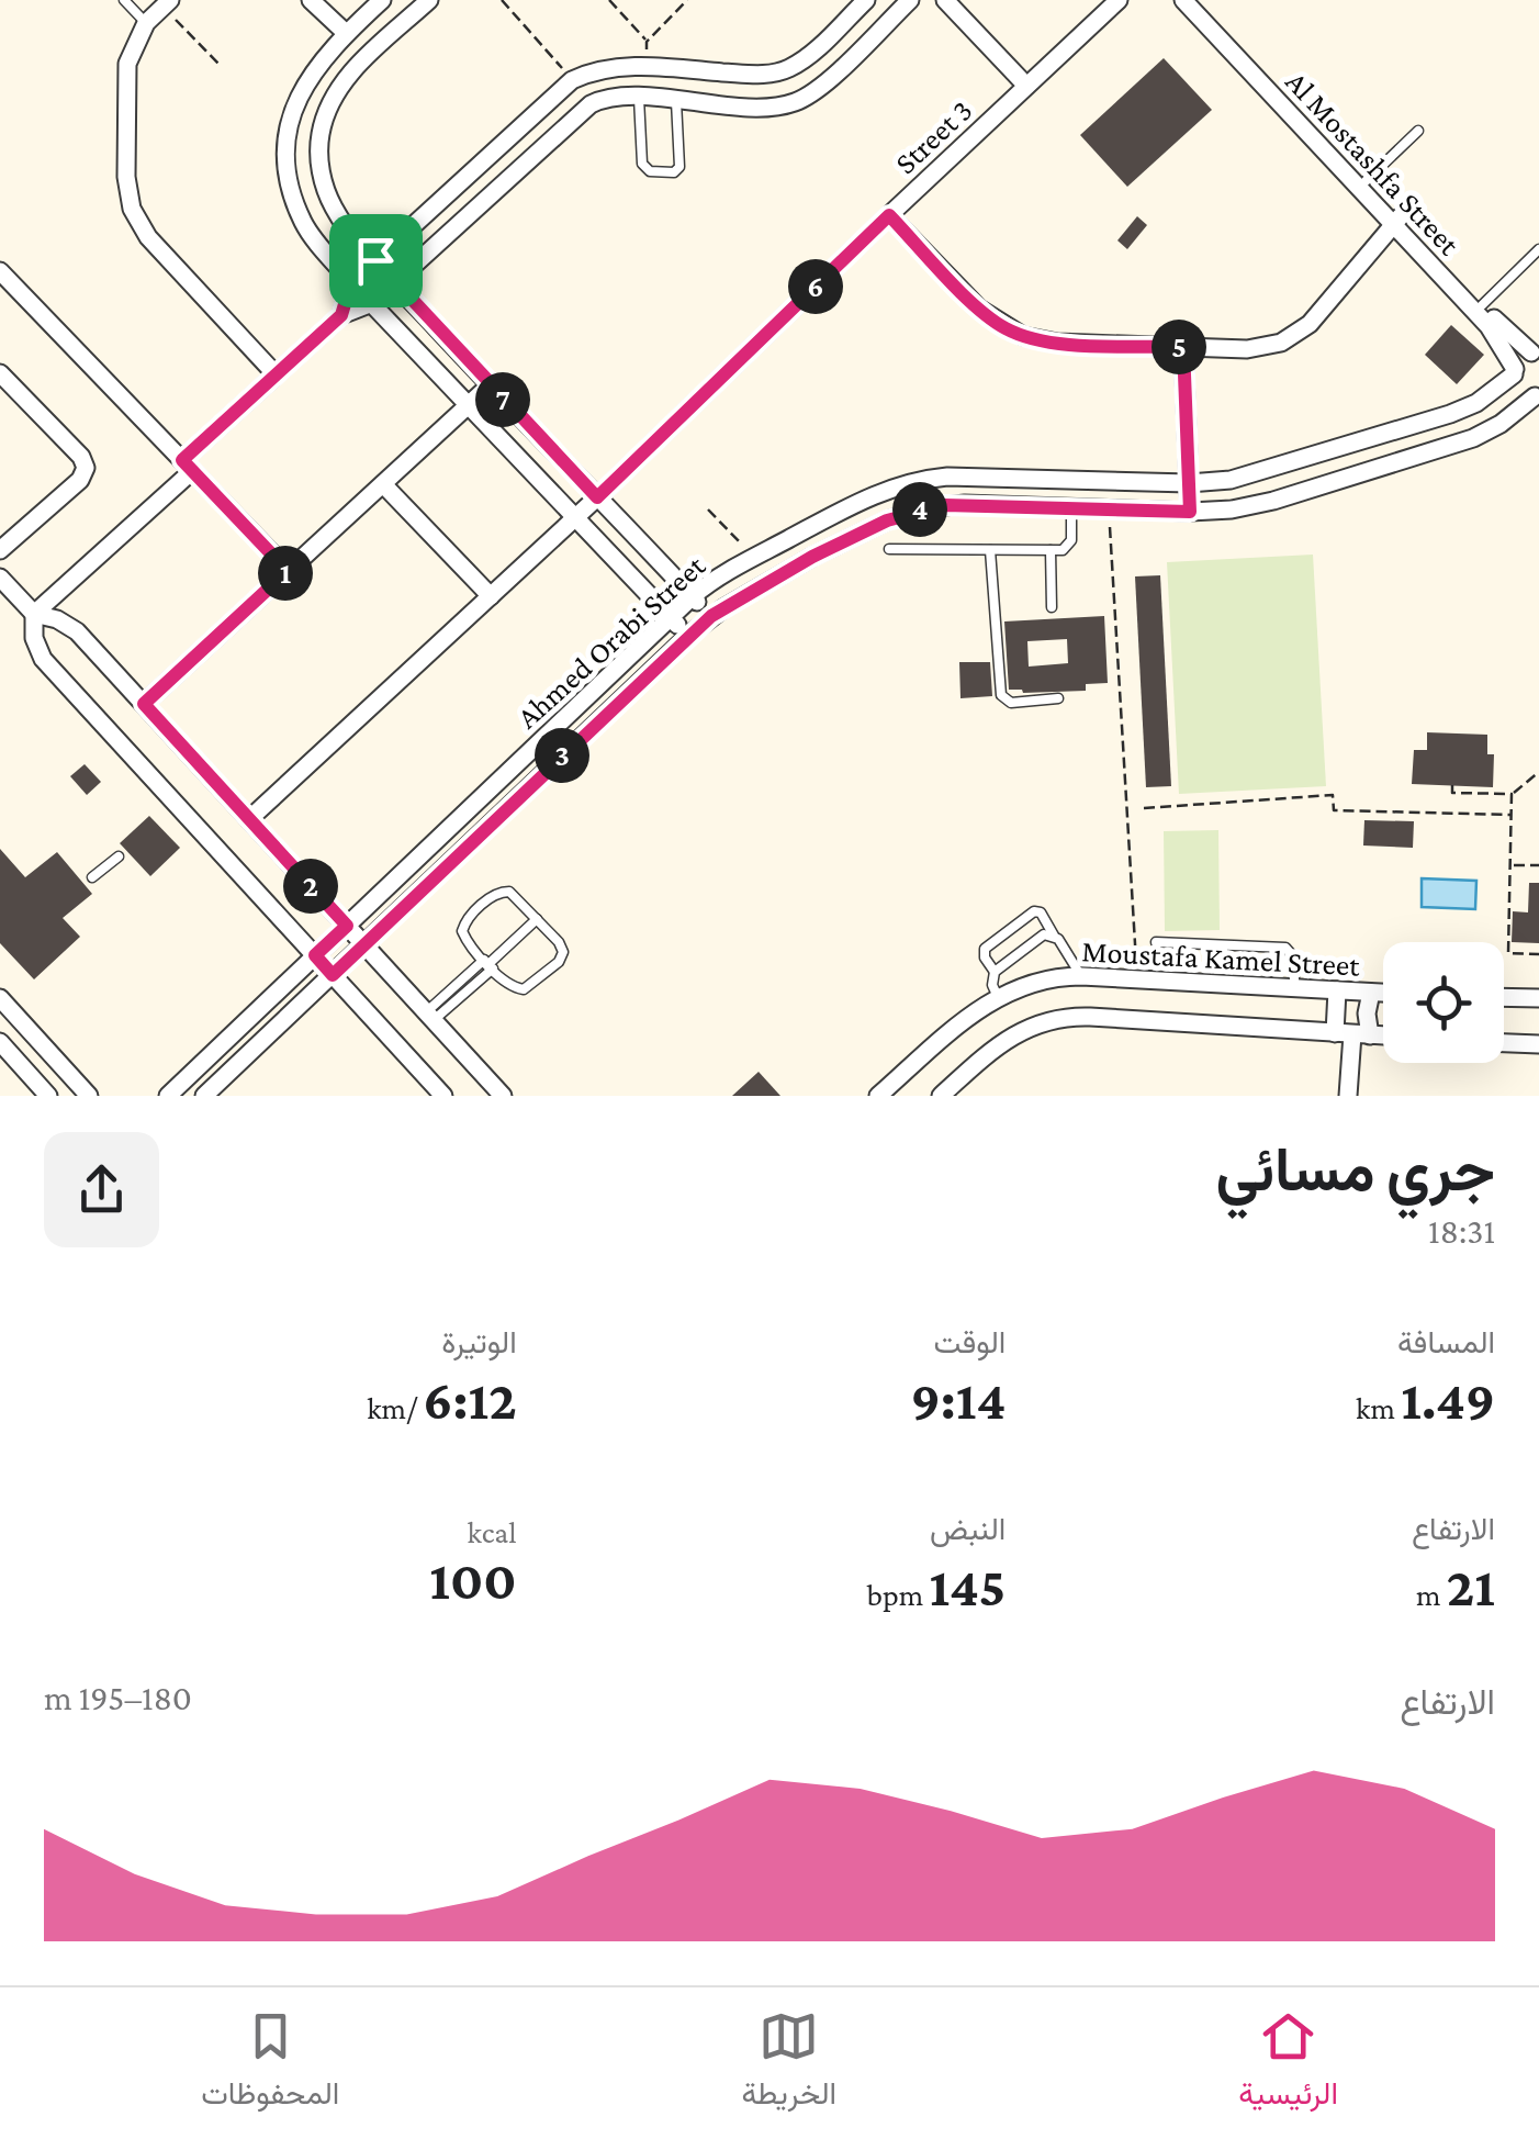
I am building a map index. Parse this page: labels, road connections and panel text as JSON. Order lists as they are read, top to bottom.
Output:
{
  "streets": {
    "street": [
      "Street 3",
      "Al Mostashfa Street",
      "Ahmed Orabi Street",
      "Moustafa Kamel Street"
    ]
  },
  "crossings": [
    ["Al Mostashfa Street", "Ahmed Orabi Street"]
  ],
  "page": {
    "pins": [
      "6",
      "5",
      "7",
      "4",
      "1",
      "3",
      "2"
    ],
    "heading": ["جري مسائي", "18:31"],
    "stats": [
      ["المسافة", "1.49 km"],
      ["الوقت", "9:14"],
      ["الوتيرة", "6:12 /km"],
      ["الارتفاع", "21 m"],
      ["النبض", "145 bpm"],
      ["kcal", "100"]
    ],
    "chart": ["الارتفاع", "180–195 m"],
    "tabs": ["الرئيسية", "الخريطة", "المحفوظات"]
  }
}
